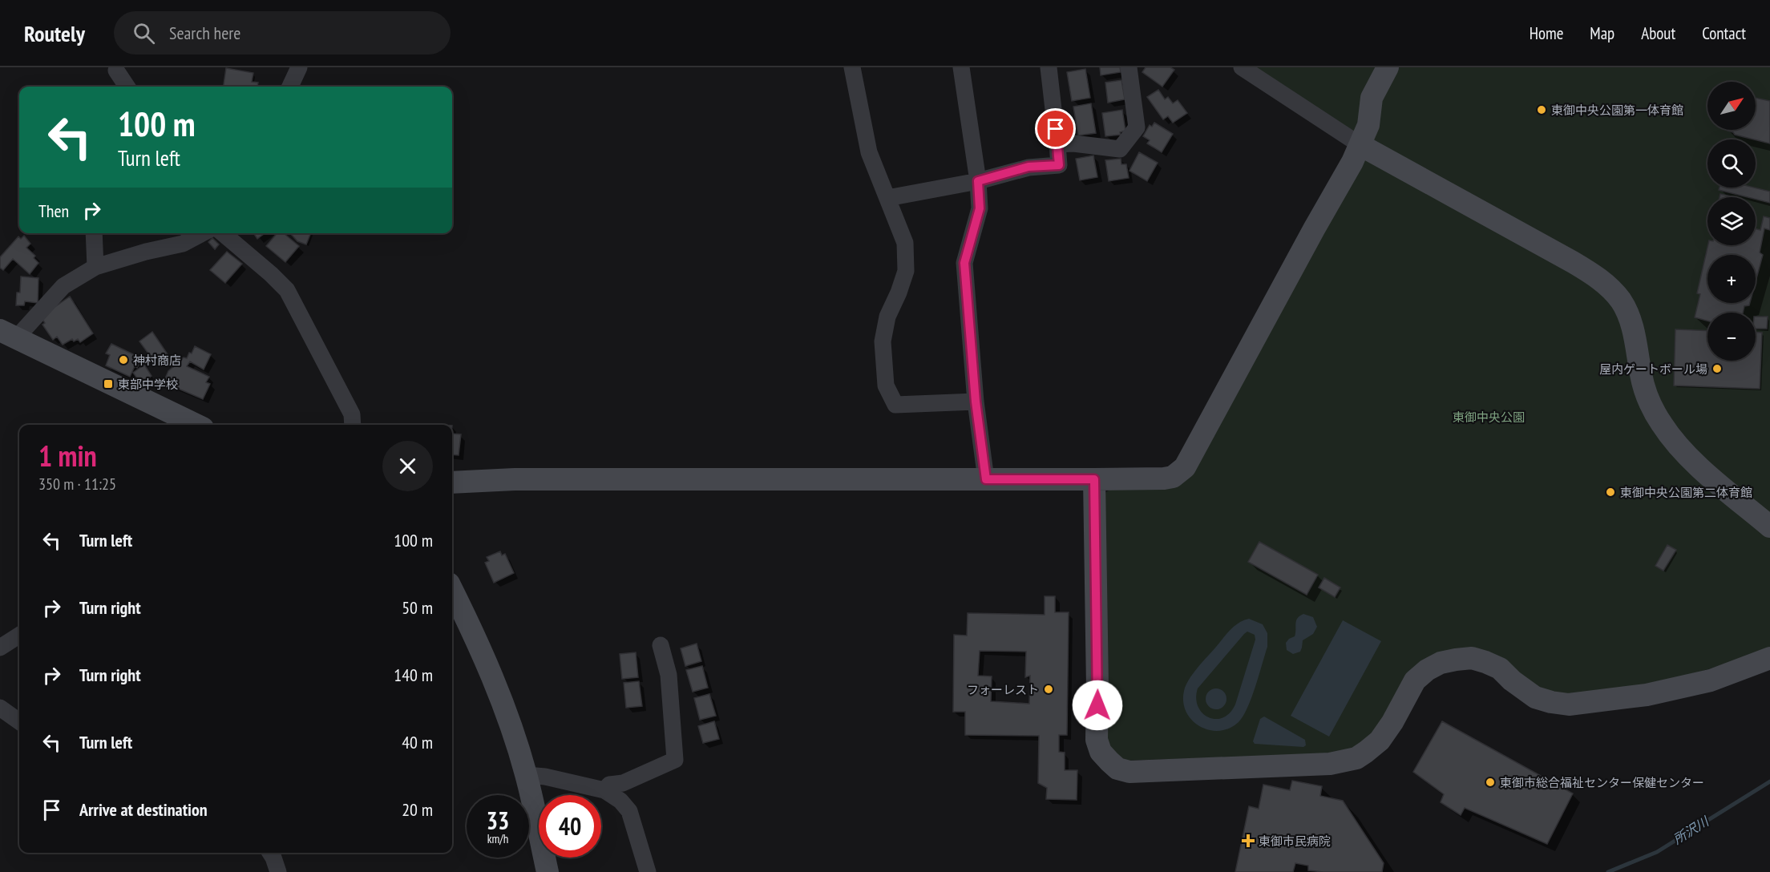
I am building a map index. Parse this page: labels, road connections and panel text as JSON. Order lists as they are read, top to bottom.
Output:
{
  "water": ["所沢川"],
  "parks": ["東御中央公園"],
  "places": {
    "other": [
      "東御中央公園第一体育館",
      "神村商店",
      "屋内ゲートボール場",
      "東御中央公園第二体育館",
      "フォーレスト",
      "東御市総合福祉センター保健センター"
    ],
    "transit": ["東部中学校"],
    "health": ["東御市民病院"]
  },
  "north": "top right",
  "page": {
    "header": "Routely",
    "search": "Search here",
    "nav": [
      "Home",
      "Map",
      "About",
      "Contact"
    ],
    "map_buttons": ["+", "−"],
    "turn": ["100 m", "Turn left"],
    "then": "Then",
    "heading": ["1 min", "350 m · 11:25"],
    "list": [
      {
        "name": "Turn left",
        "value": "100 m"
      },
      {
        "name": "Turn right",
        "value": "50 m"
      },
      {
        "name": "Turn right",
        "value": "140 m"
      },
      {
        "name": "Turn left",
        "value": "40 m"
      },
      {
        "name": "Arrive at destination",
        "value": "20 m"
      }
    ],
    "speed": "33 km/h",
    "limit": "40"
  }
}
